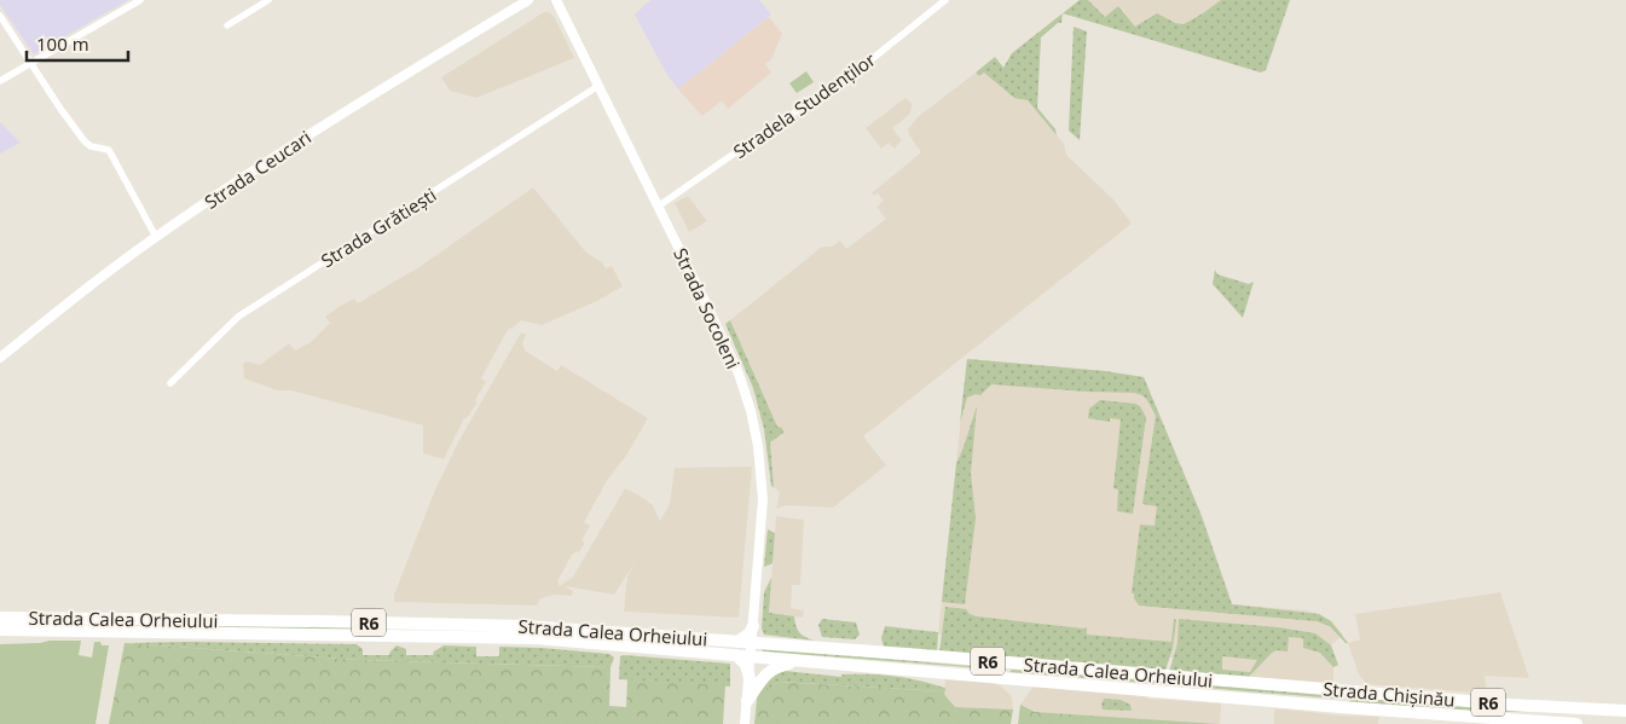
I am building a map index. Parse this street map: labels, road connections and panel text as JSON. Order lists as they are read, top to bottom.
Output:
{
  "streets": {
    "highway": ["Strada Calea Orheiului", "R6", "Strada Chișinău"],
    "main road": ["Strada Ceucari", "Strada Socoleni"],
    "street": ["Stradela Studenților", "Strada Grătiești"]
  },
  "crossings": [
    ["Stradela Studenților", "Strada Socoleni"],
    ["Strada Grătiești", "Strada Socoleni"],
    ["Strada Socoleni", "Strada Calea Orheiului"],
    ["Strada Calea Orheiului", "Strada Chișinău"]
  ],
  "scale_bar": "100 m"
}
